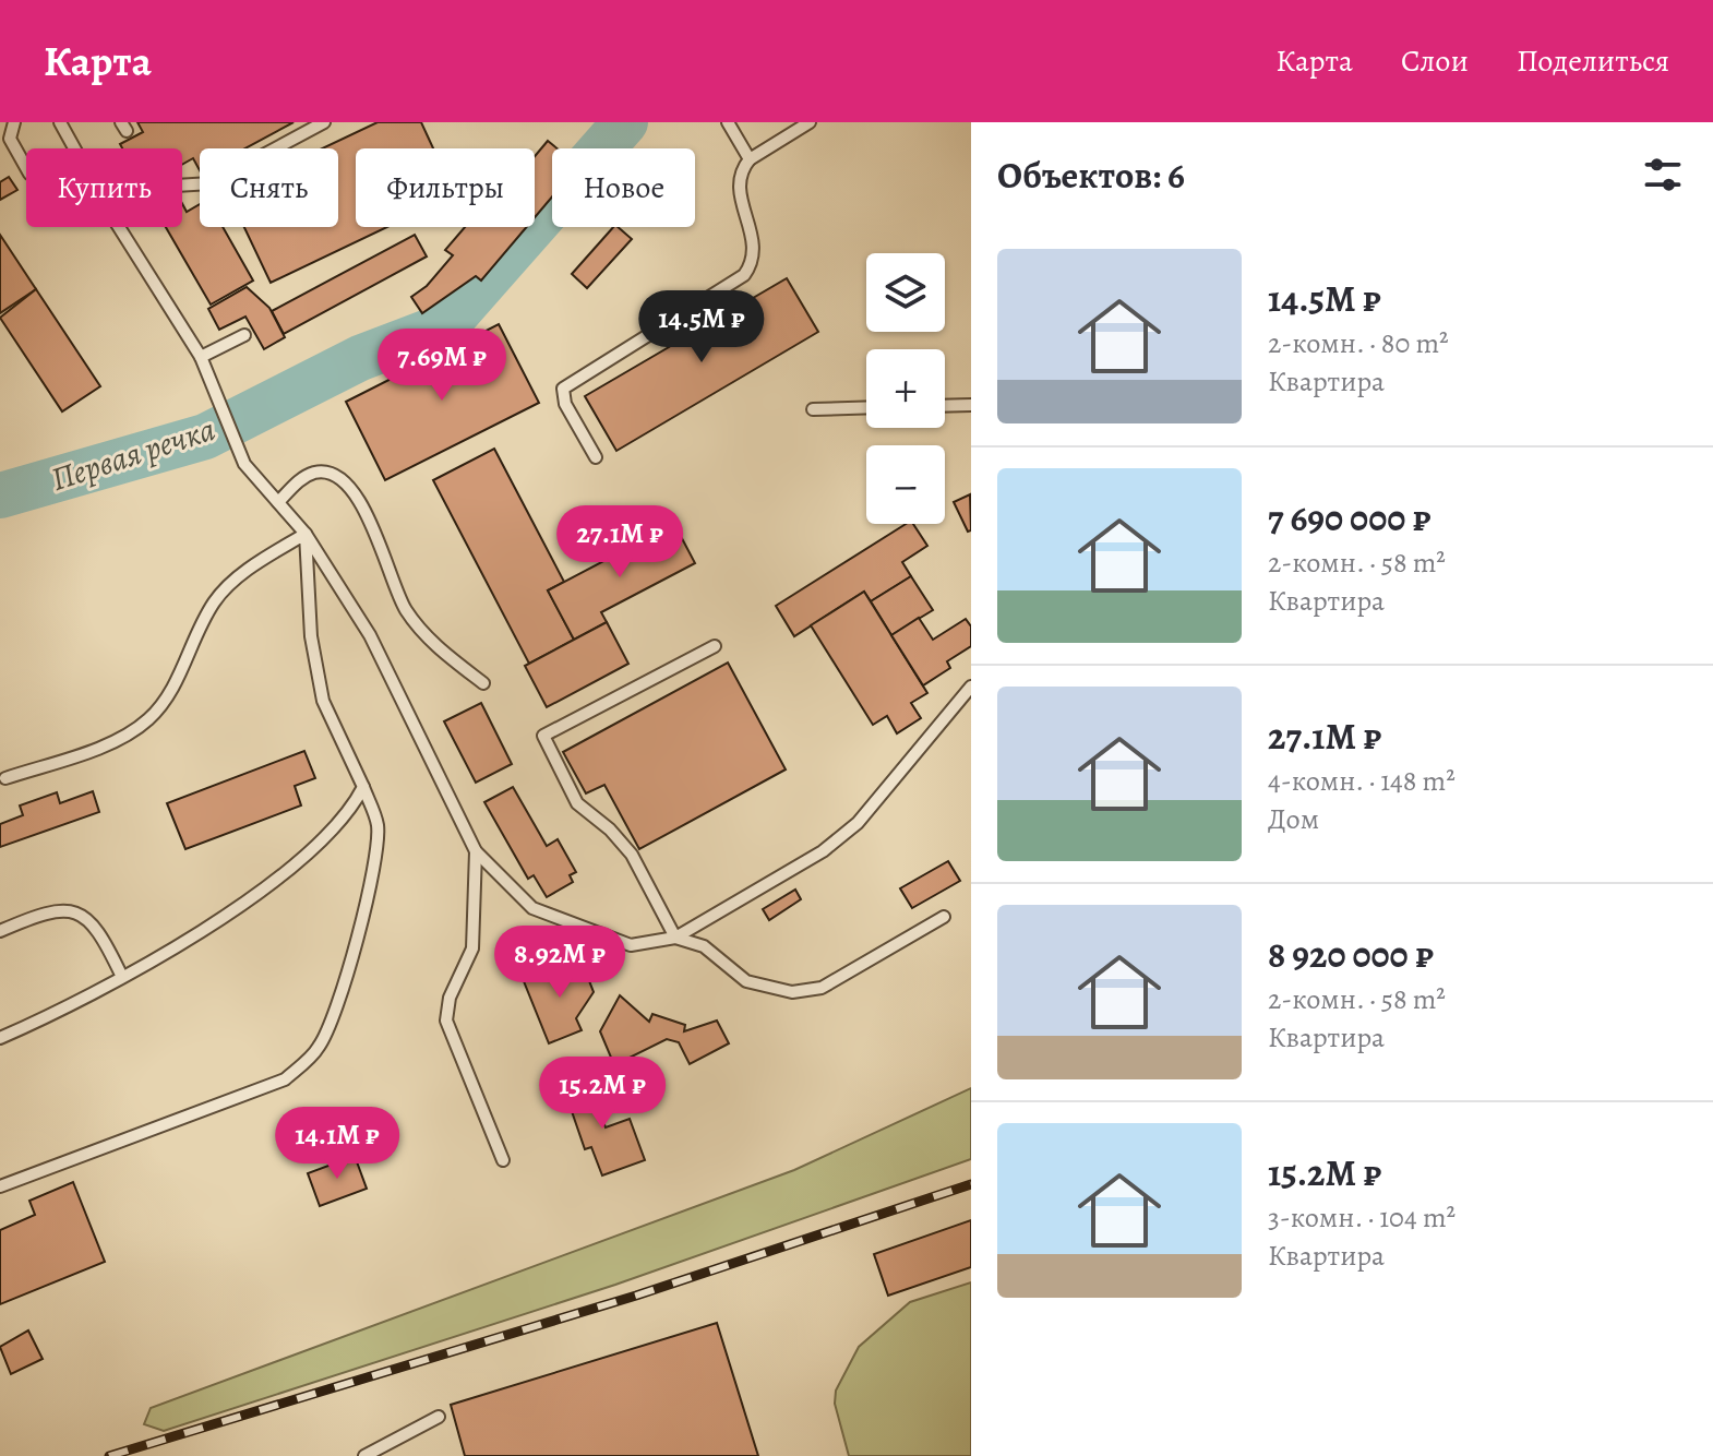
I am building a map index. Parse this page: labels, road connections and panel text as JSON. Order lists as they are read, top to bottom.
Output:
{
  "water": ["Первая речка"],
  "page": {
    "header": "Карта",
    "nav": ["Карта", "Слои", "Поделиться"],
    "heading": "Объектов: 6",
    "chip": [
      "Купить",
      "Снять",
      "Фильтры",
      "Новое"
    ],
    "list": [
      {
        "name": "14.5M ₽",
        "note": "2-комн. · 80 m² · Квартира"
      },
      {
        "name": "7 690 000 ₽",
        "note": "2-комн. · 58 m² · Квартира"
      },
      {
        "name": "27.1M ₽",
        "note": "4-комн. · 148 m² · Дом"
      },
      {
        "name": "8 920 000 ₽",
        "note": "2-комн. · 58 m² · Квартира"
      },
      {
        "name": "15.2M ₽",
        "note": "3-комн. · 104 m² · Квартира"
      }
    ],
    "map_buttons": ["+", "−"],
    "price": [
      "14.5M ₽",
      "7.69M ₽",
      "27.1M ₽",
      "8.92M ₽",
      "15.2M ₽",
      "14.1M ₽"
    ]
  }
}
